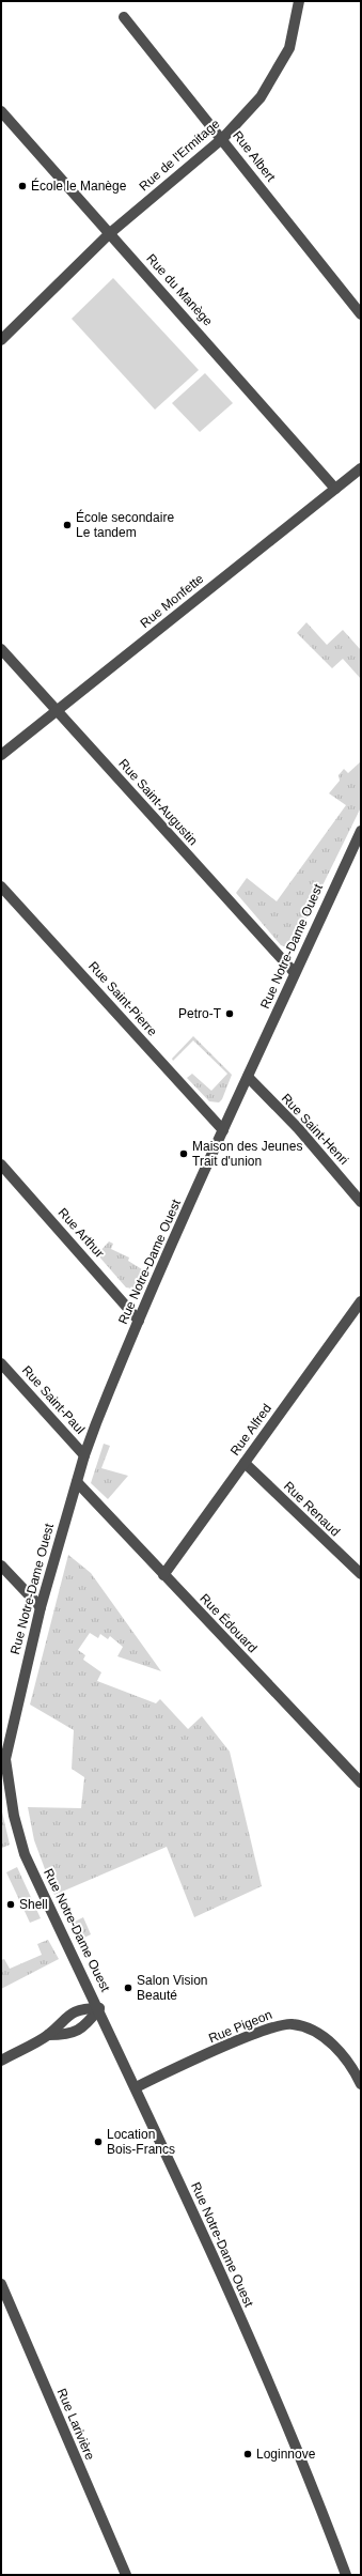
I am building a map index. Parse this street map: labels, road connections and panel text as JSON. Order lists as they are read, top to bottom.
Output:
{
  "streets": {
    "street": [
      "Rue de l'Ermitage",
      "Rue Albert",
      "Rue du Manège",
      "Rue Monfette",
      "Rue Saint-Augustin",
      "Rue Notre-Dame Ouest",
      "Rue Saint-Pierre",
      "Rue Saint-Henri",
      "Rue Arthur",
      "Rue Saint-Paul",
      "Rue Alfred",
      "Rue Renaud",
      "Rue Édouard",
      "Rue Pigeon",
      "Rue Larivière"
    ]
  },
  "crossings": [
    ["Rue de l'Ermitage", "Rue Albert"],
    ["Rue de l'Ermitage", "Rue du Manège"],
    ["Rue du Manège", "Rue Monfette"],
    ["Rue Monfette", "Rue Saint-Augustin"],
    ["Rue Saint-Augustin", "Rue Notre-Dame Ouest"],
    ["Rue Notre-Dame Ouest", "Rue Saint-Pierre"],
    ["Rue Notre-Dame Ouest", "Rue Saint-Henri"],
    ["Rue Notre-Dame Ouest", "Rue Arthur"],
    ["Rue Notre-Dame Ouest", "Rue Saint-Paul"],
    ["Rue Notre-Dame Ouest", "Rue Édouard"],
    ["Rue Notre-Dame Ouest", "Rue Pigeon"],
    ["Rue Alfred", "Rue Renaud"],
    ["Rue Alfred", "Rue Édouard"]
  ],
  "places": [
    "École le Manège",
    "École secondaire Le tandem",
    "Petro-T",
    "Maison des Jeunes Trait d'union",
    "Shell",
    "Salon Vision Beauté",
    "Location Bois-Francs",
    "Loginnove"
  ]
}
